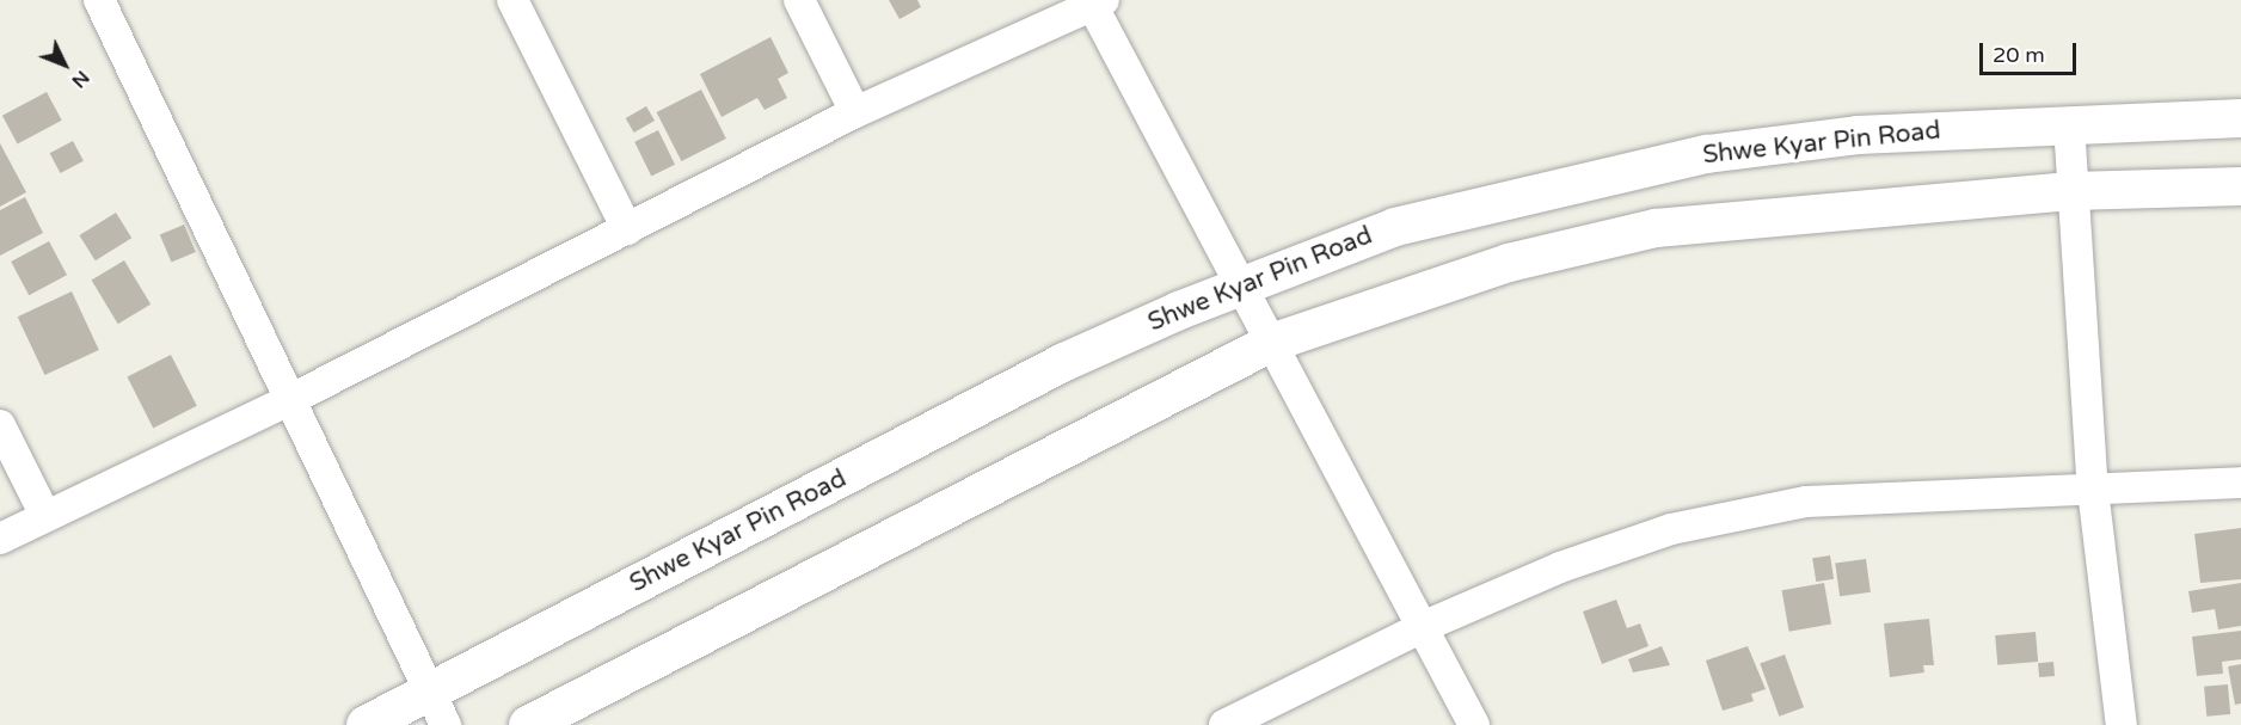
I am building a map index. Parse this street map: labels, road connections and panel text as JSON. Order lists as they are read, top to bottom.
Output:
{
  "streets": {
    "street": ["Shwe Kyar Pin Road"]
  },
  "scale_bar": "20 m",
  "north": "bottom right"
}
